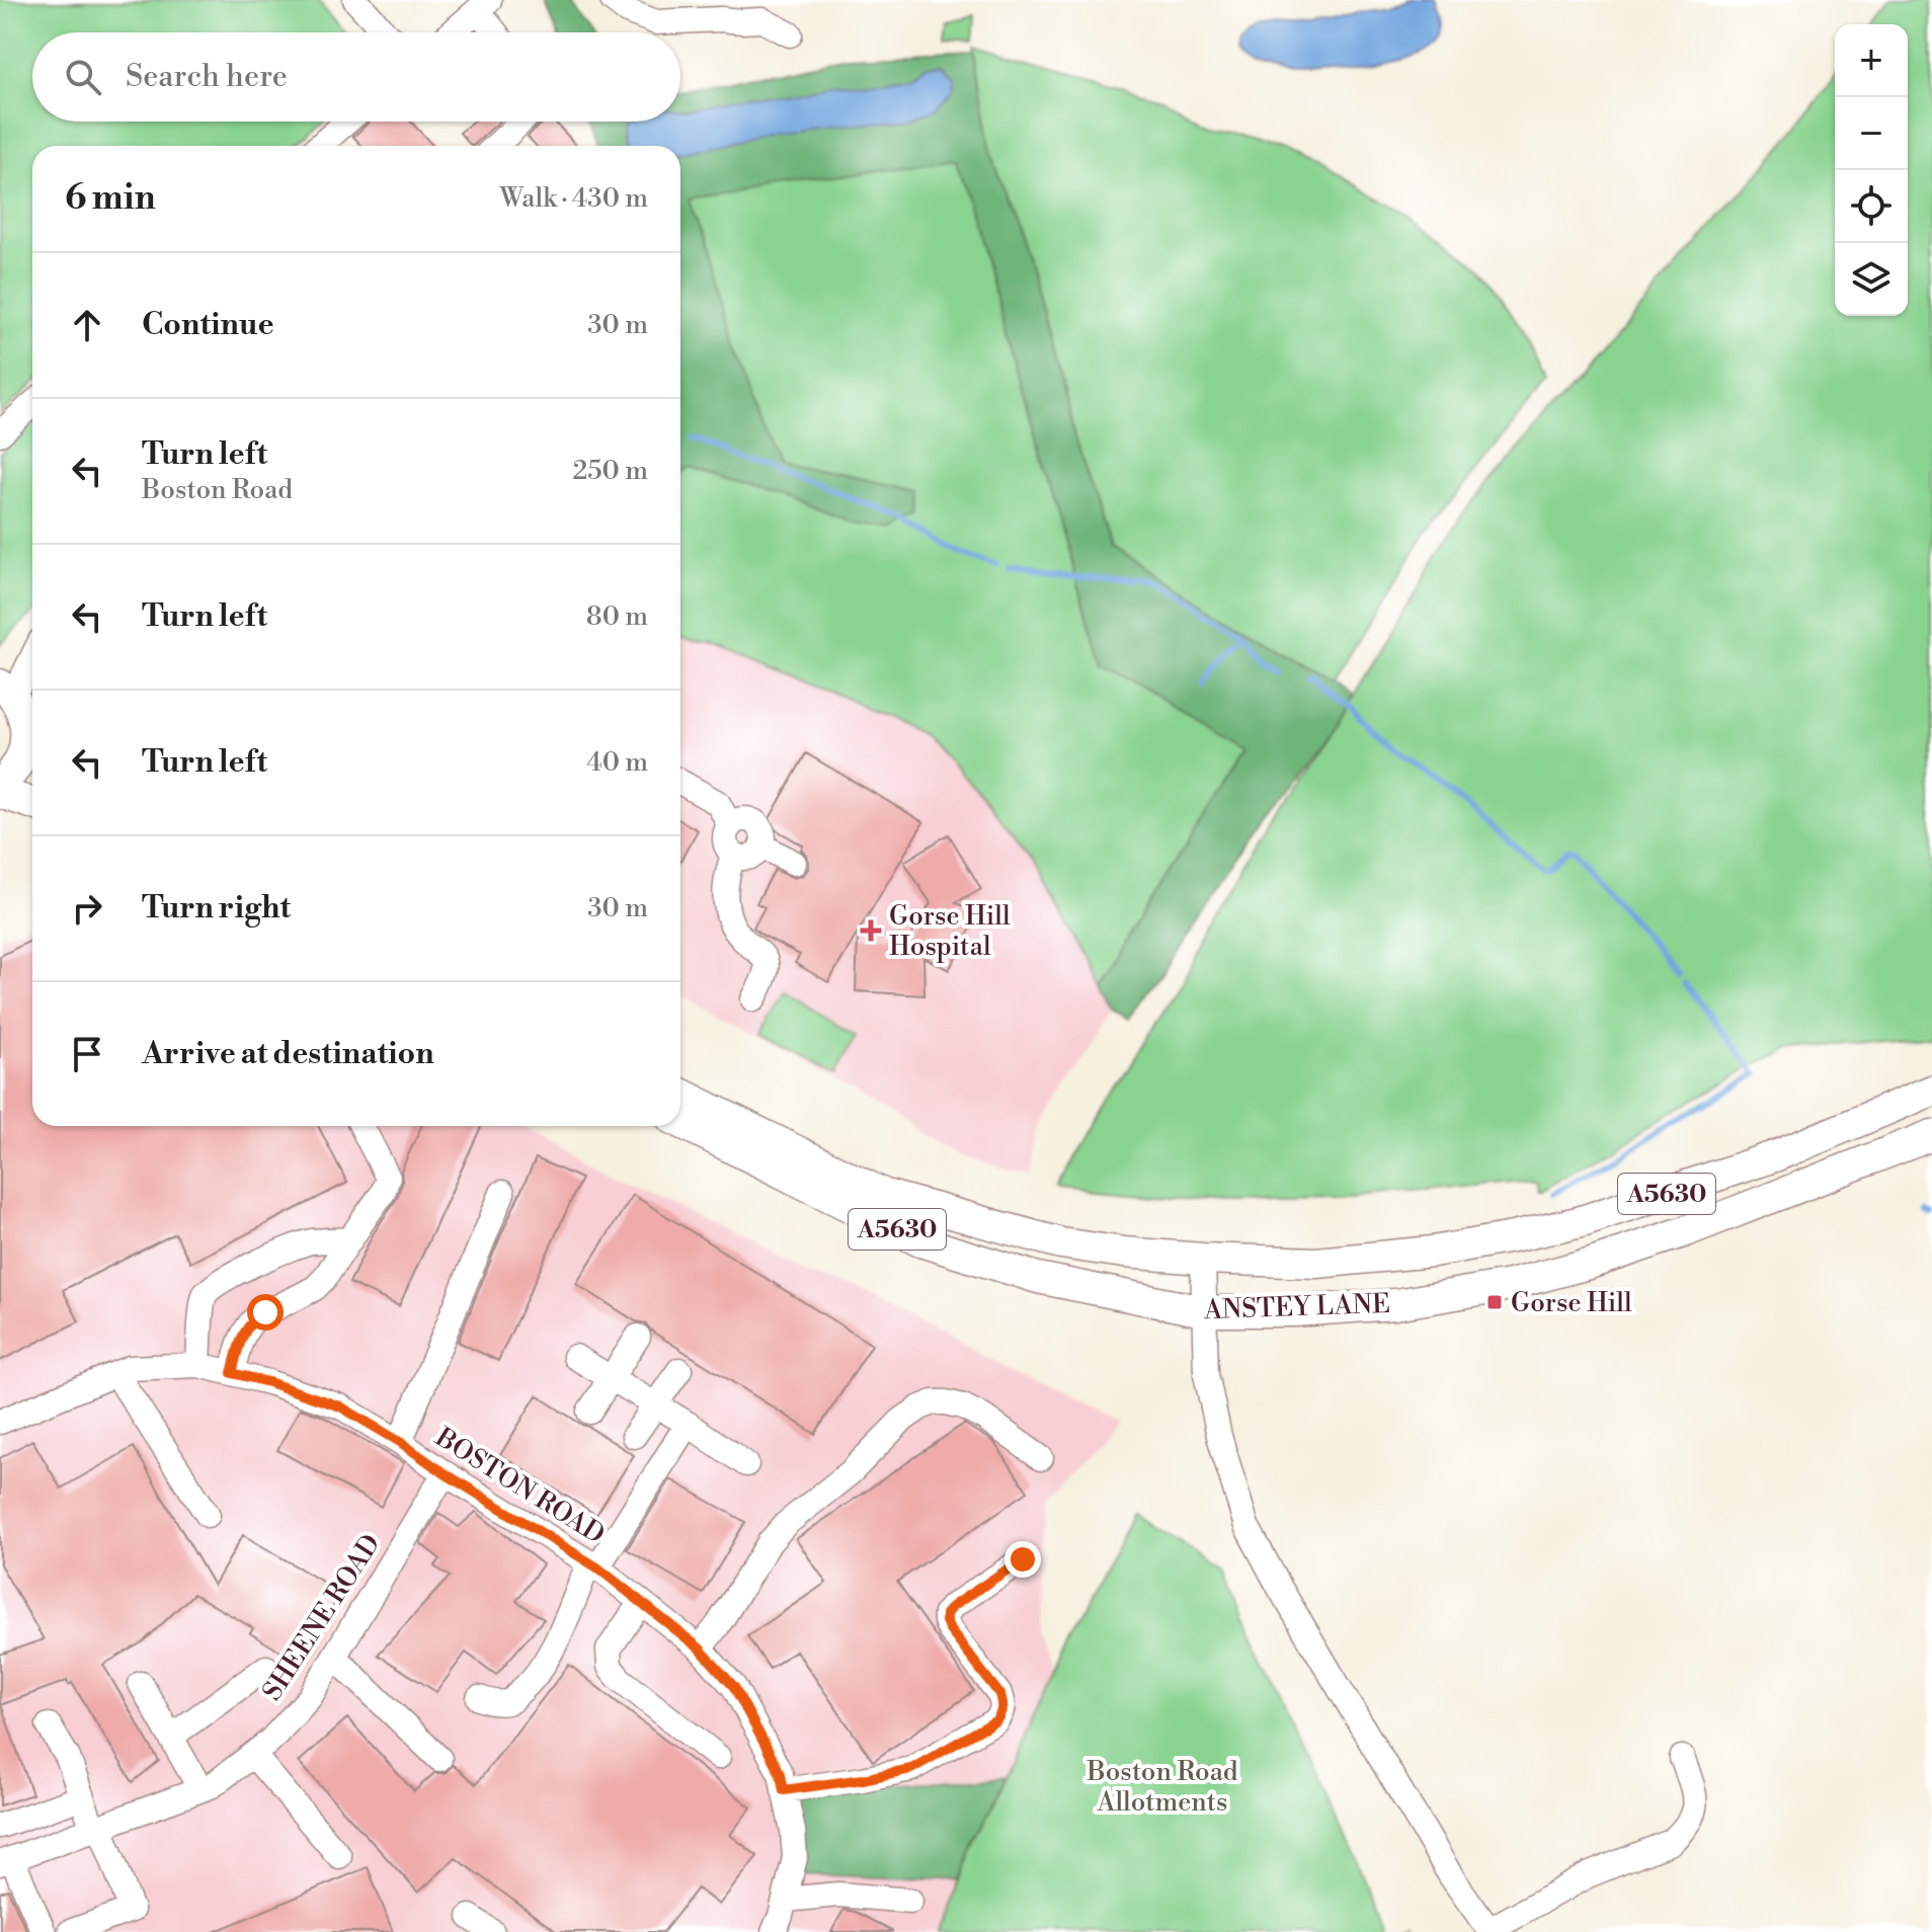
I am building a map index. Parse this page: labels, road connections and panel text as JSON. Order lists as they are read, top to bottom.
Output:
{
  "streets": {
    "main road": ["A5630", "ANSTEY LANE"],
    "street": ["BOSTON ROAD", "SHEENE ROAD"]
  },
  "crossings": [
    ["BOSTON ROAD", "SHEENE ROAD"]
  ],
  "parks": ["Boston Road Allotments"],
  "places": {
    "health": ["Gorse Hill Hospital"],
    "transit": ["Gorse Hill"]
  },
  "page": {
    "map_buttons": ["+", "−"],
    "search": "Search here",
    "heading": ["6 min", "Walk · 430 m"],
    "list": [
      ["Continue", "30 m"],
      ["Turn left", "Boston Road", "250 m"],
      ["Turn left", "80 m"],
      ["Turn left", "40 m"],
      ["Turn right", "30 m"],
      "Arrive at destination"
    ]
  }
}
